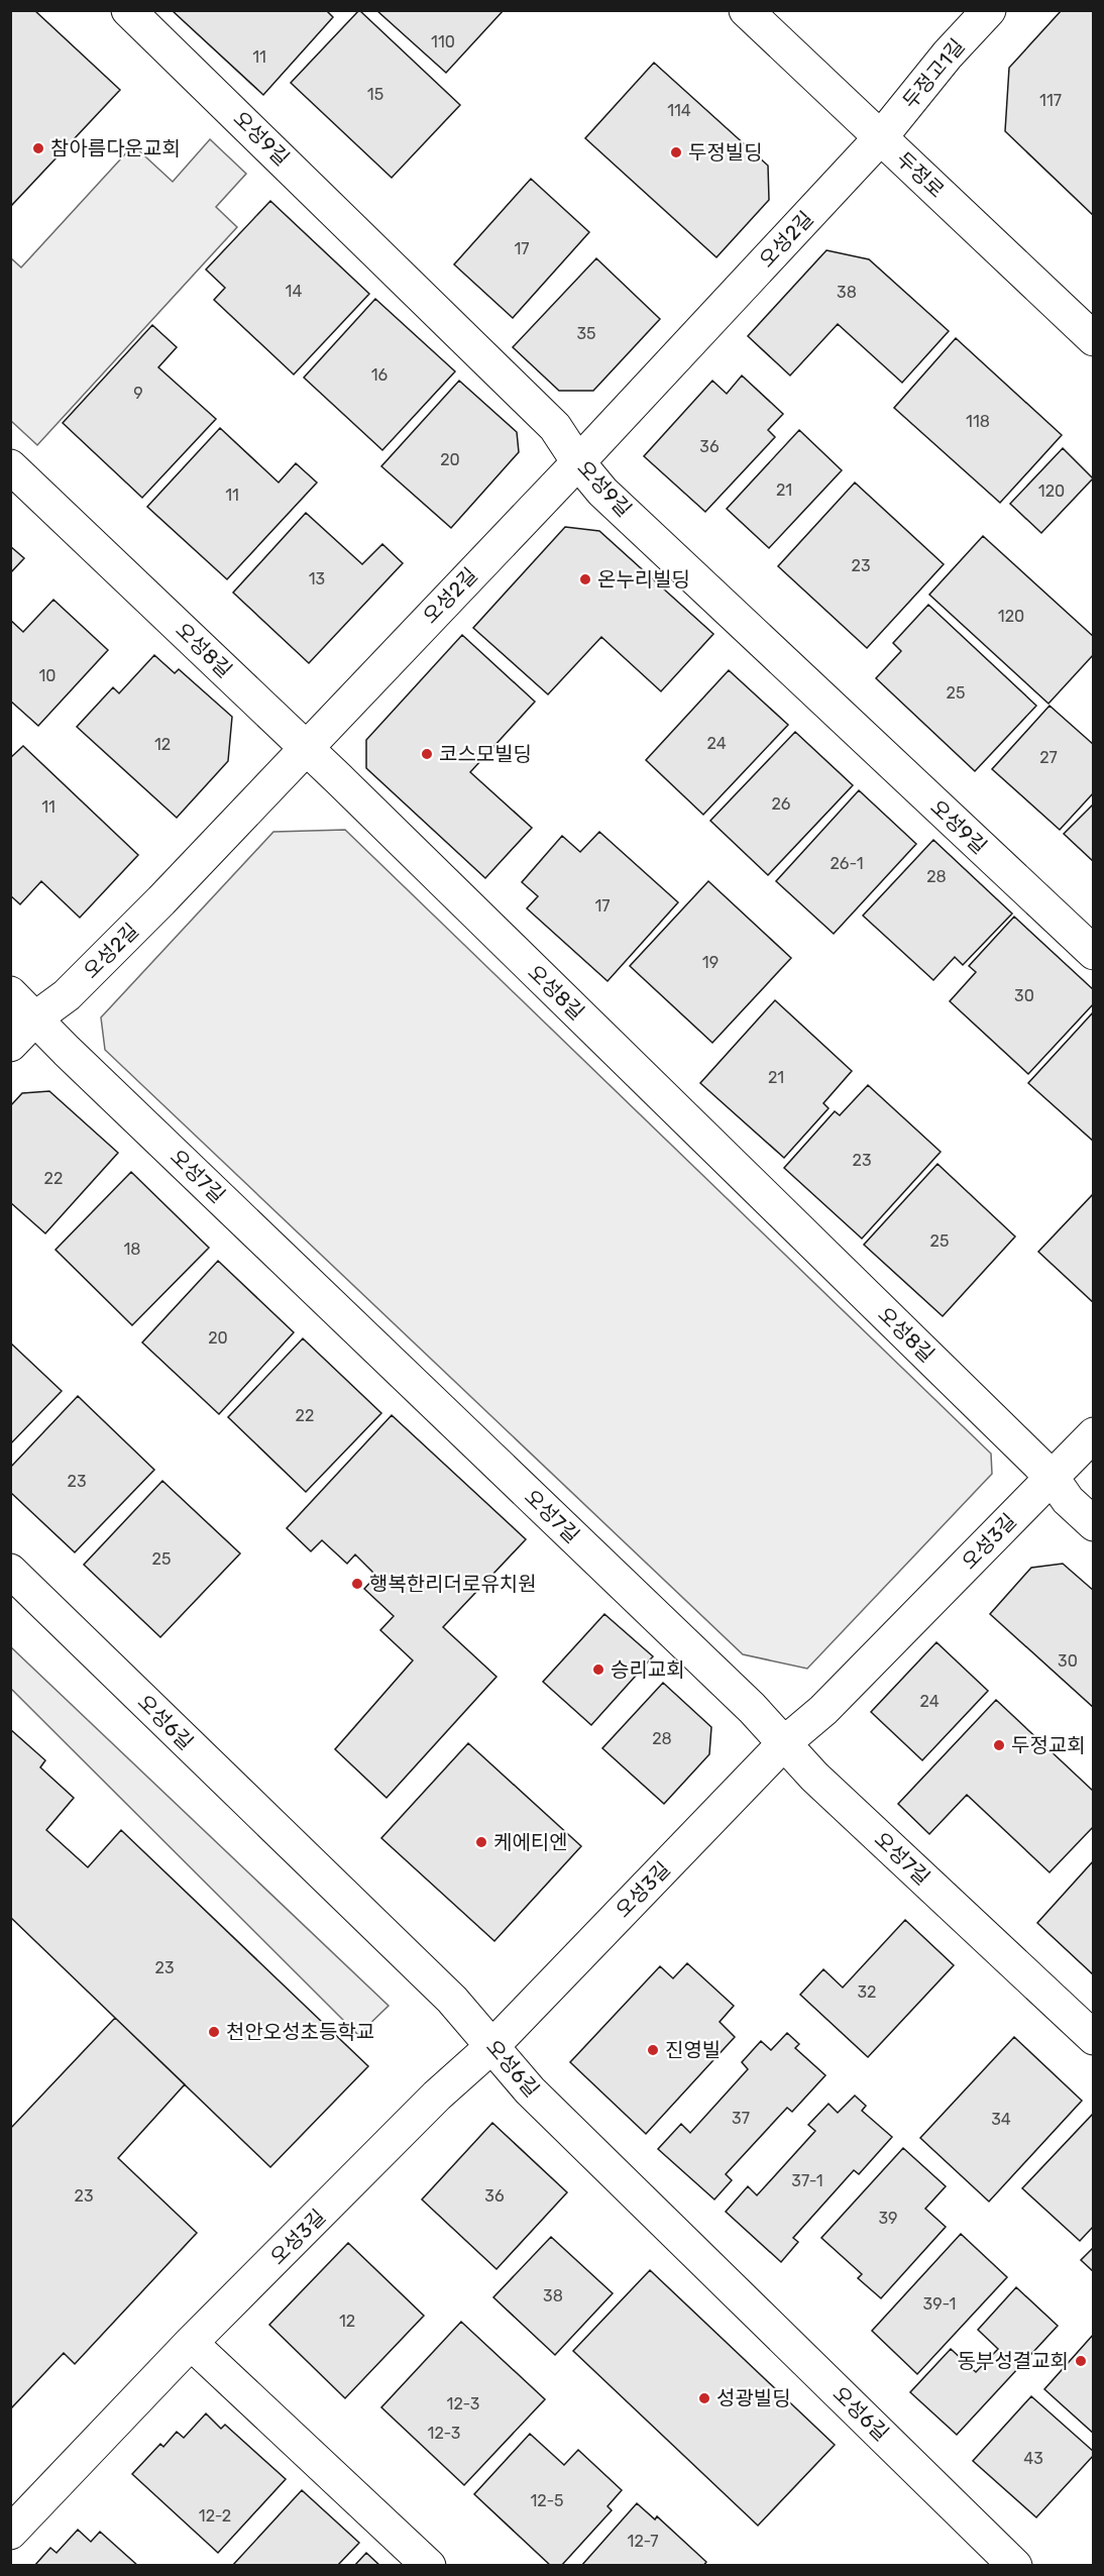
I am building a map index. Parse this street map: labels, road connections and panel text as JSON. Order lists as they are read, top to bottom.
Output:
{
  "streets": {
    "street": [
      "두정고1길",
      "오성9길",
      "두정로",
      "오성2길",
      "오성8길",
      "오성7길",
      "오성3길",
      "오성6길"
    ]
  },
  "crossings": [
    ["두정고1길", "두정로"],
    ["두정고1길", "오성2길"],
    ["오성9길", "오성2길"],
    ["두정로", "오성2길"],
    ["오성2길", "오성8길"],
    ["오성2길", "오성7길"],
    ["오성8길", "오성3길"],
    ["오성7길", "오성3길"],
    ["오성3길", "오성6길"]
  ],
  "places": [
    "참아름다운교회",
    "두정빌딩",
    "온누리빌딩",
    "코스모빌딩",
    "행복한리더로유치원",
    "승리교회",
    "두정교회",
    "케에티엔",
    "천안오성초등학교",
    "진영빌",
    "동부성결교회",
    "성광빌딩"
  ],
  "house_numbers": [
    "110",
    "11",
    "15",
    "117",
    "114",
    "17",
    "14",
    "38",
    "35",
    "16",
    "9",
    "118",
    "36",
    "20",
    "21",
    "120",
    "11",
    "23",
    "13",
    "120",
    "10",
    "25",
    "24",
    "12",
    "27",
    "26",
    "11",
    "26-1",
    "28",
    "17",
    "19",
    "30",
    "21",
    "23",
    "22",
    "25",
    "18",
    "20",
    "22",
    "23",
    "25",
    "30",
    "24",
    "28",
    "23",
    "32",
    "37",
    "34",
    "37-1",
    "23",
    "36",
    "39",
    "38",
    "39-1",
    "12",
    "12-3",
    "12-3",
    "43",
    "12-5",
    "12-2",
    "12-7"
  ]
}
